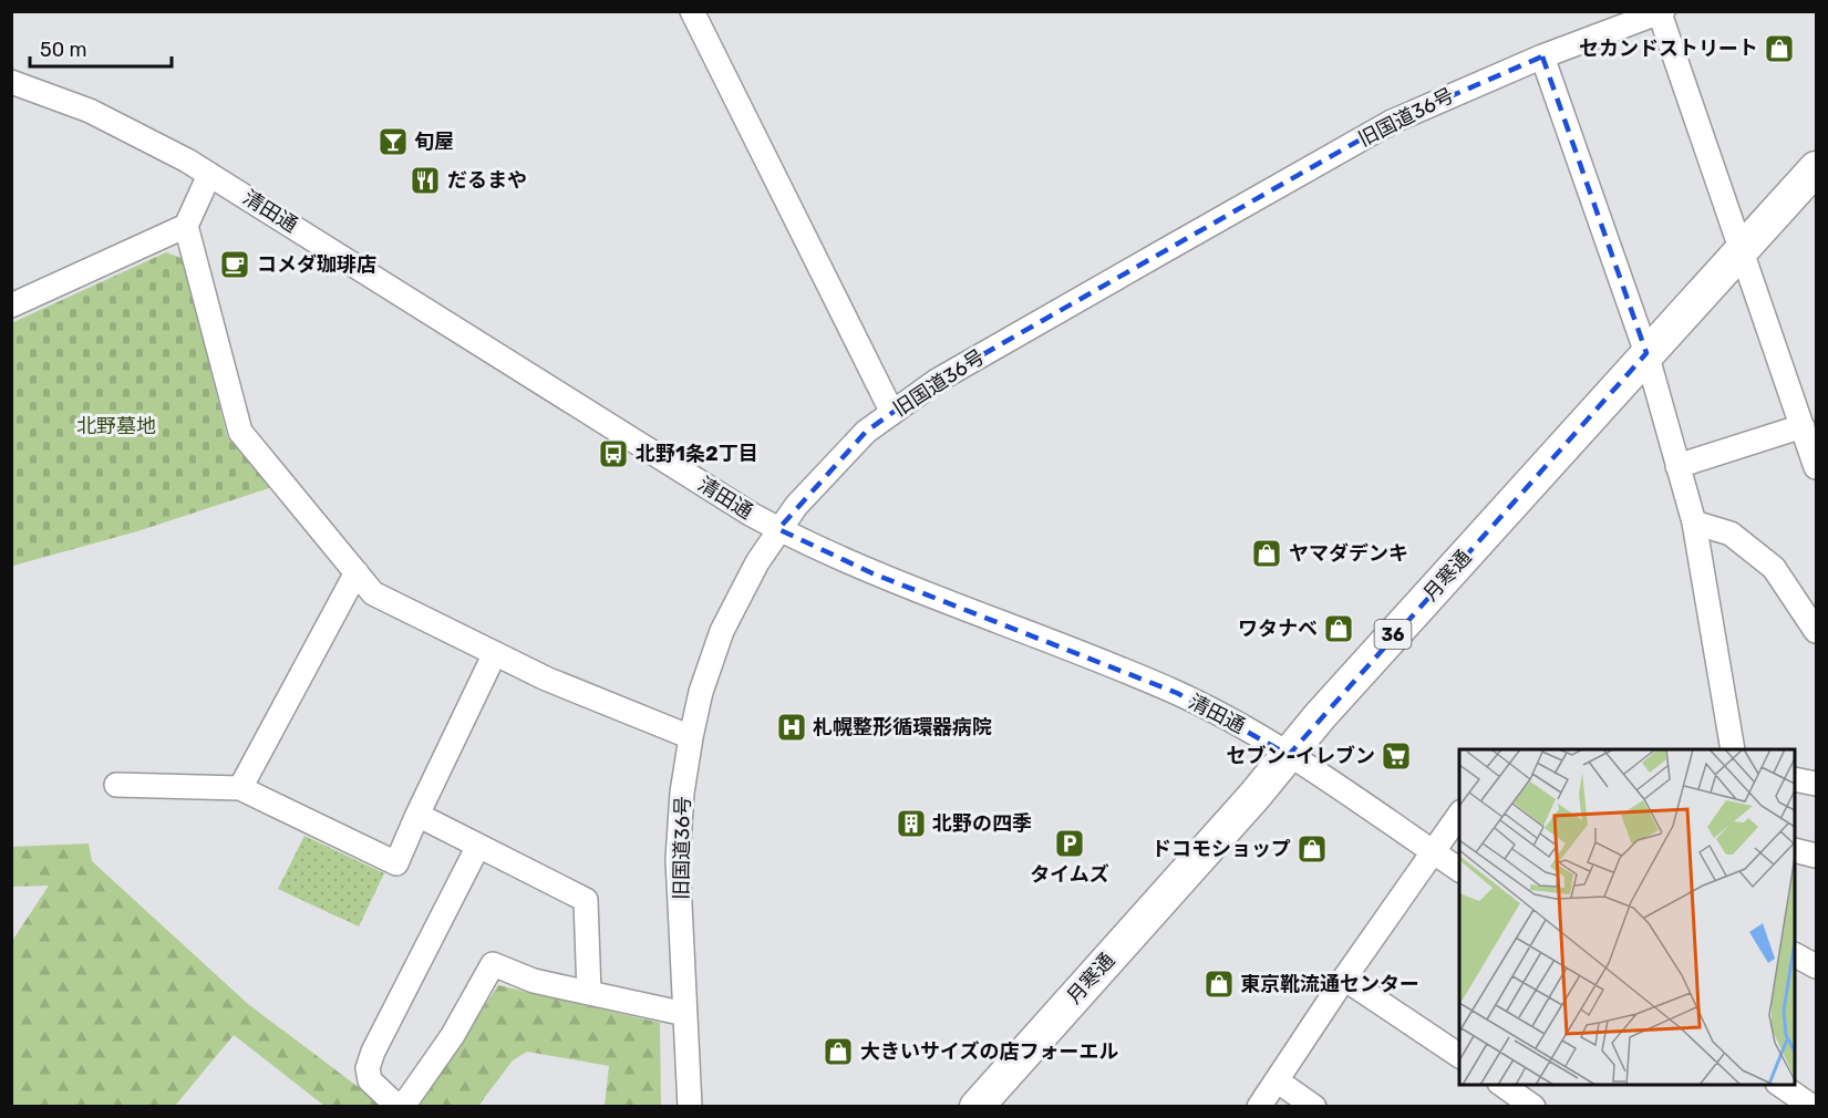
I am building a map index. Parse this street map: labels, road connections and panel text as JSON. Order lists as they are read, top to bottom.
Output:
{
  "streets": {
    "highway": ["月寒通", "36"],
    "street": ["旧国道36号", "清田通"]
  },
  "crossings": [
    ["旧国道36号", "清田通"],
    ["清田通", "月寒通"]
  ],
  "parks": ["北野墓地"],
  "places": {
    "shop": [
      "セカンドストリート",
      "ヤマダデンキ",
      "ワタナベ",
      "ドコモショップ",
      "東京靴流通センター",
      "大きいサイズの店フォーエル"
    ],
    "bar": ["旬屋"],
    "restaurant": ["だるまや"],
    "cafe": ["コメダ珈琲店"],
    "bus stop": ["北野1条2丁目"],
    "hospital": ["札幌整形循環器病院"],
    "supermarket": ["セブン-イレブン"],
    "building": ["北野の四季"],
    "parking": ["タイムズ"]
  },
  "scale_bar": "50 m"
}
